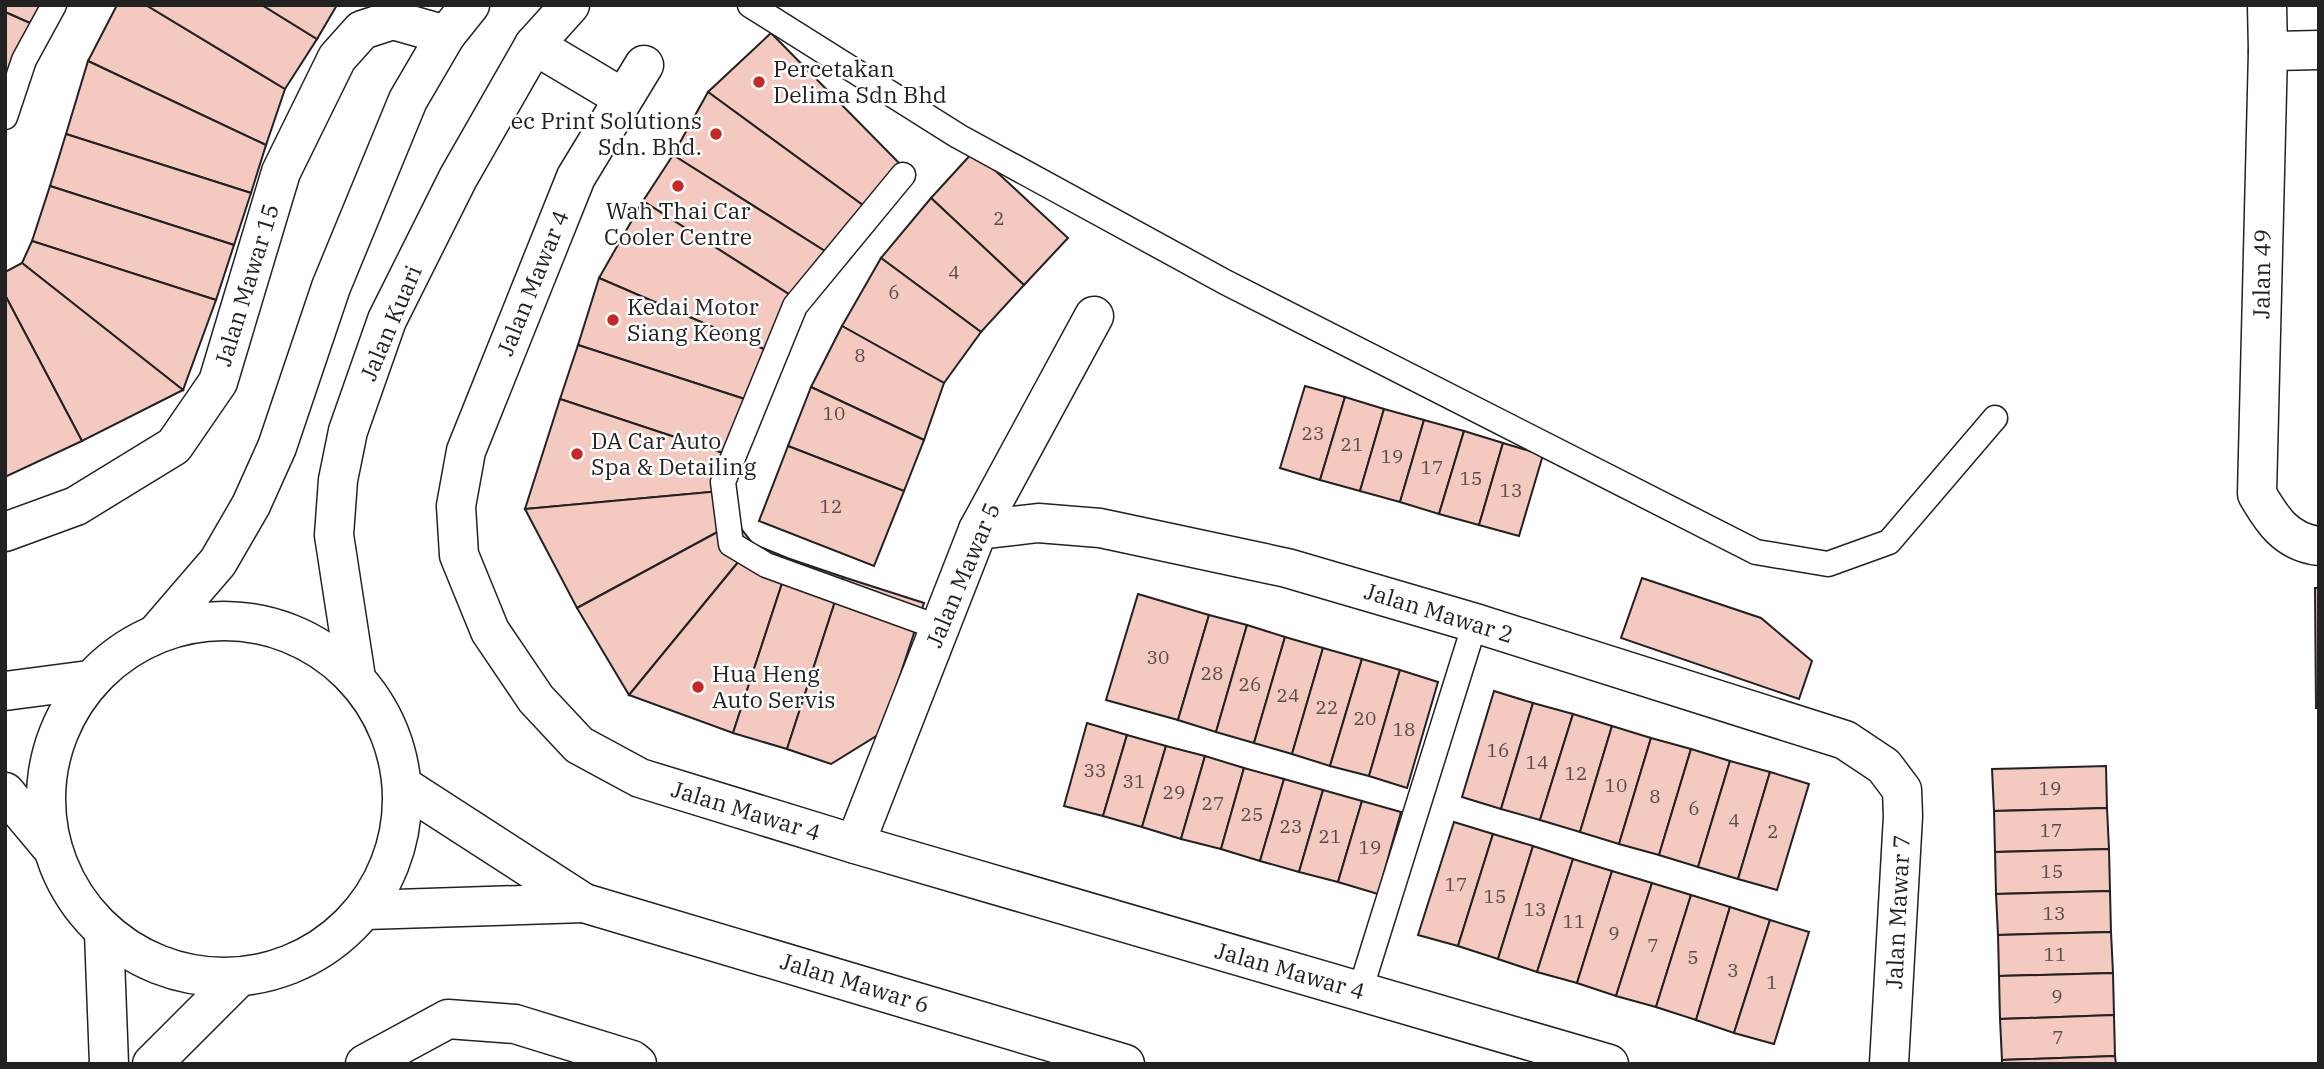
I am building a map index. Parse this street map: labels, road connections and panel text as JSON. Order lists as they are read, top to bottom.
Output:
{
  "streets": {
    "street": [
      "Jalan 49",
      "Jalan Mawar 4",
      "Jalan Mawar 15",
      "Jalan Kuari",
      "Jalan Mawar 5",
      "Jalan Mawar 2",
      "Jalan Mawar 7",
      "Jalan Mawar 6"
    ]
  },
  "crossings": [
    ["Jalan Mawar 4", "Jalan Mawar 5"],
    ["Jalan Mawar 5", "Jalan Mawar 2"],
    ["Jalan Mawar 2", "Jalan Mawar 7"]
  ],
  "places": [
    "Percetakan Delima Sdn Bhd",
    "ec Print Solutions Sdn. Bhd.",
    "Wah Thai Car Cooler Centre",
    "Kedai Motor Siang Keong",
    "DA Car Auto Spa & Detailing",
    "Hua Heng Auto Servis"
  ],
  "house_numbers": [
    "2",
    "4",
    "6",
    "8",
    "10",
    "23",
    "21",
    "19",
    "17",
    "15",
    "13",
    "12",
    "30",
    "28",
    "26",
    "24",
    "22",
    "20",
    "18",
    "16",
    "14",
    "33",
    "12",
    "31",
    "10",
    "19",
    "29",
    "8",
    "27",
    "6",
    "25",
    "4",
    "23",
    "17",
    "2",
    "21",
    "19",
    "15",
    "17",
    "15",
    "13",
    "13",
    "11",
    "9",
    "7",
    "11",
    "5",
    "3",
    "1",
    "9",
    "7"
  ]
}
